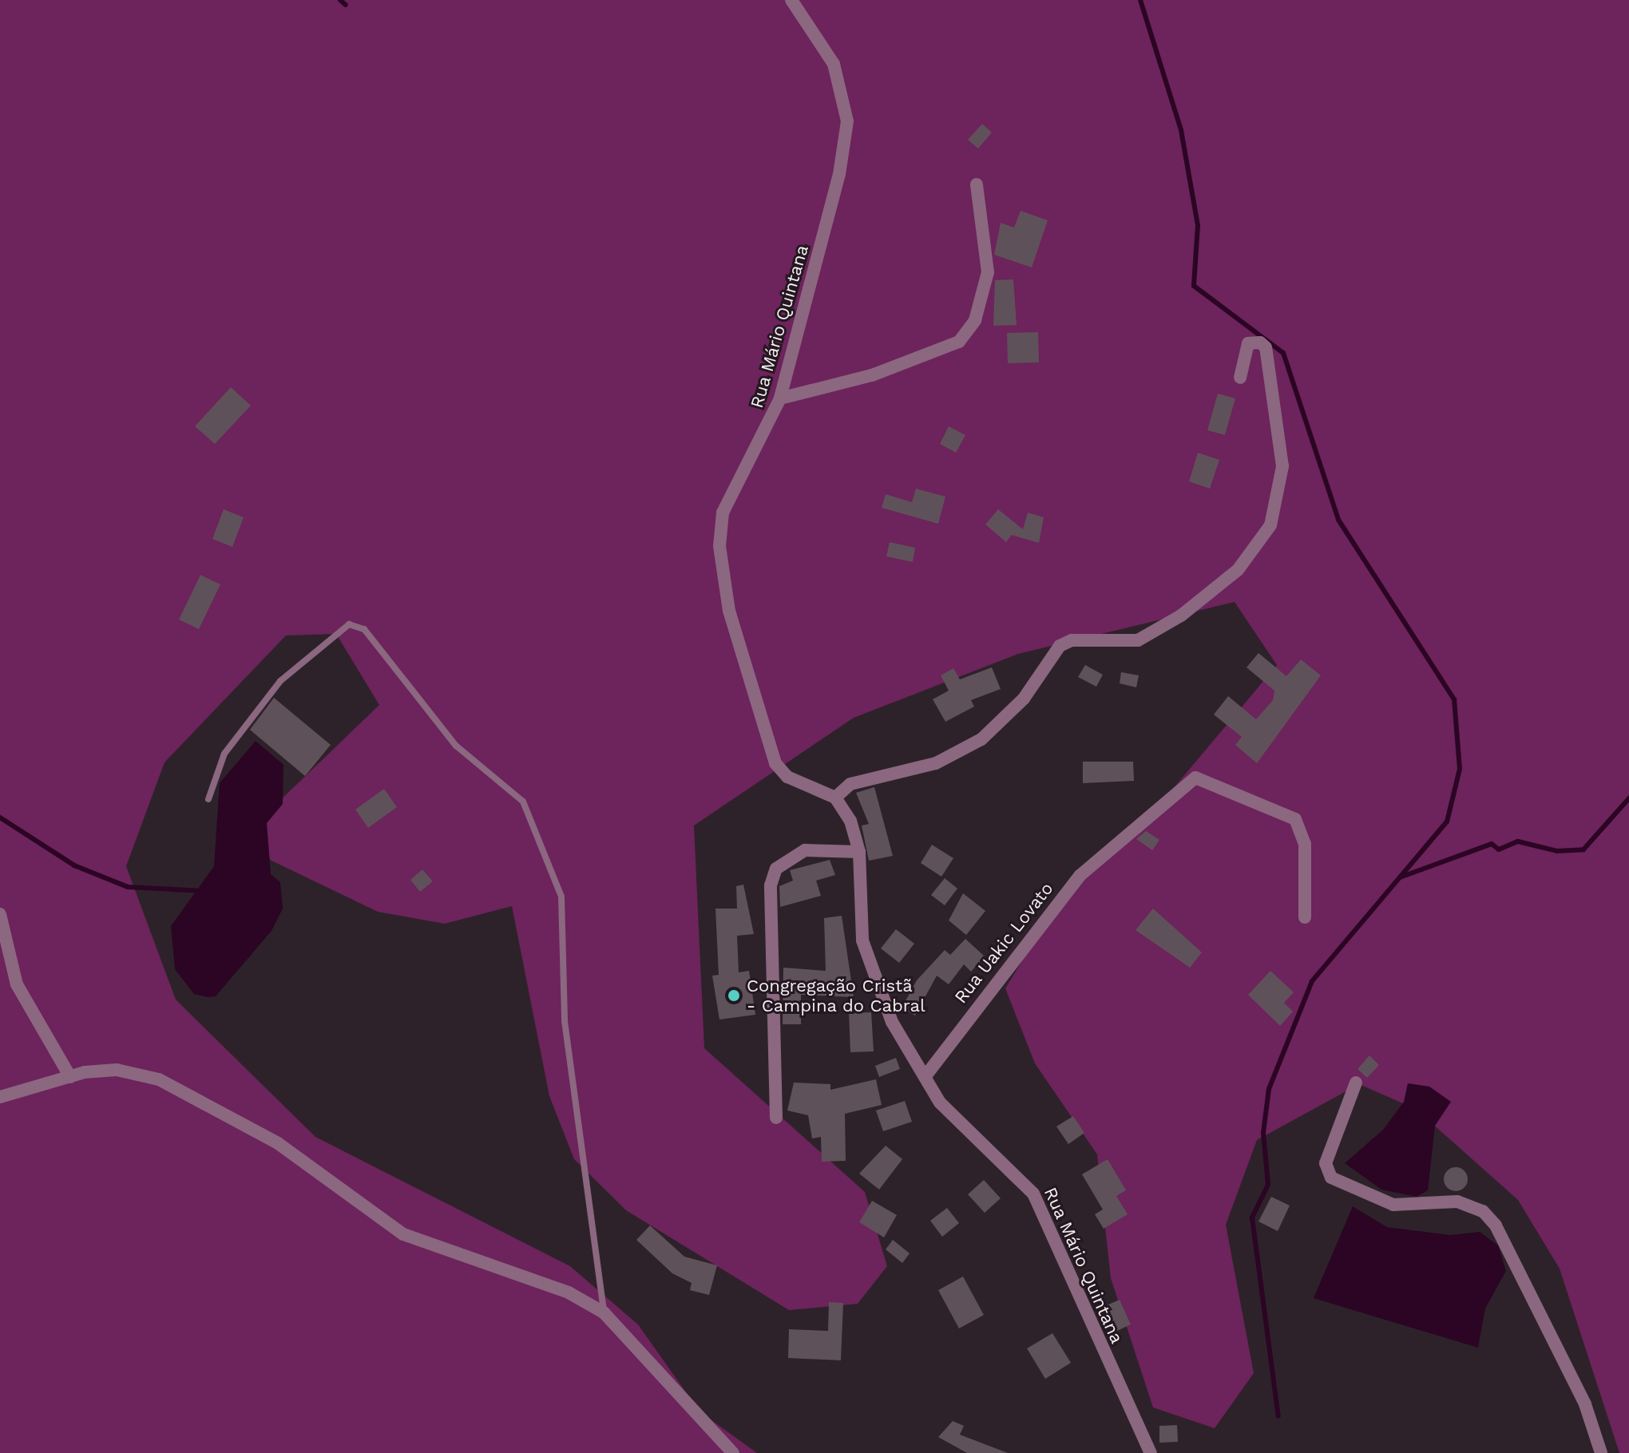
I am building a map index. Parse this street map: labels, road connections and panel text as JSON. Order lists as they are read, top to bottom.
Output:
{
  "streets": {
    "street": ["Rua Mário Quintana", "Rua Uakic Lovato"]
  },
  "crossings": [
    ["Rua Mário Quintana", "Rua Uakic Lovato"]
  ],
  "places": ["Congregação Cristã - Campina do Cabral"]
}
